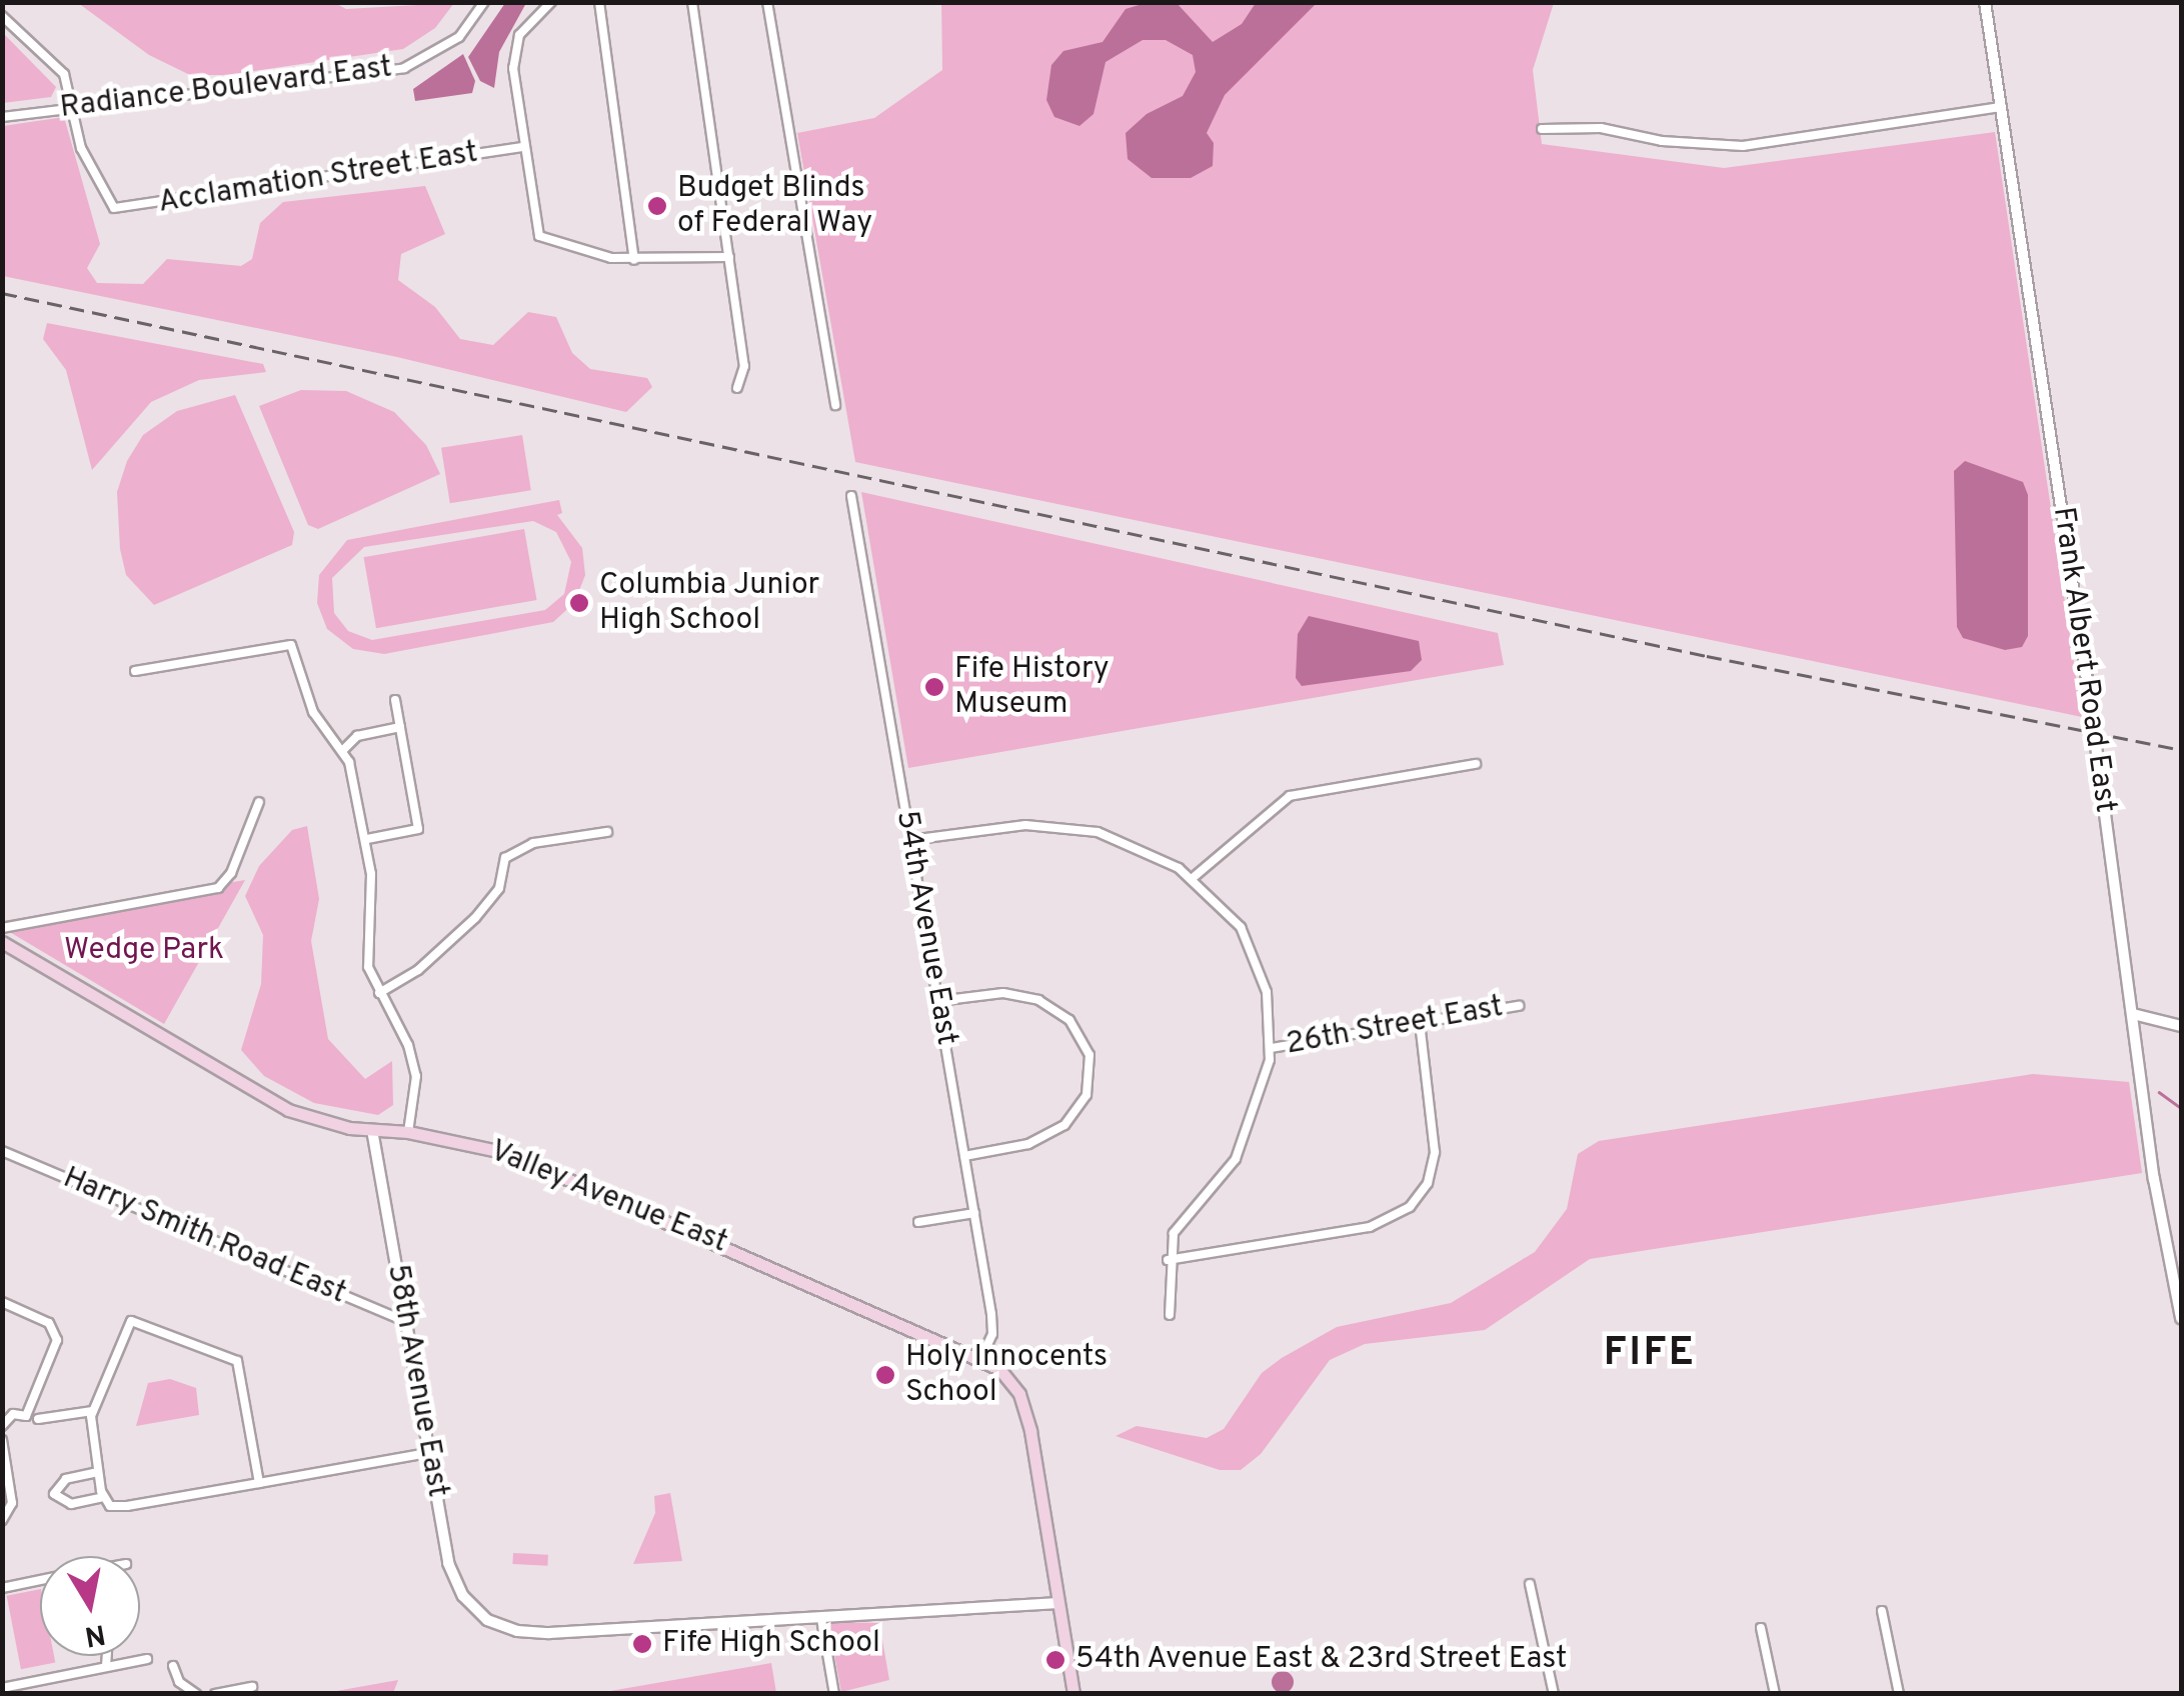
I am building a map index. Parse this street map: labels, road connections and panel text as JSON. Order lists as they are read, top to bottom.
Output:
{
  "streets": {
    "main road": ["Valley Avenue East"],
    "street": [
      "Radiance Boulevard East",
      "Acclamation Street East",
      "Frank Albert Road East",
      "54th Avenue East",
      "26th Street East",
      "Harry Smith Road East",
      "58th Avenue East"
    ]
  },
  "crossings": [
    ["Radiance Boulevard East", "Acclamation Street East"],
    ["54th Avenue East", "Valley Avenue East"],
    ["Valley Avenue East", "58th Avenue East"],
    ["Harry Smith Road East", "58th Avenue East"]
  ],
  "districts": ["FIFE"],
  "parks": ["Wedge Park"],
  "places": [
    "Budget Blinds of Federal Way",
    "Columbia Junior High School",
    "Fife History Museum",
    "Holy Innocents School",
    "Fife High School",
    "54th Avenue East & 23rd Street East"
  ],
  "north": "bottom"
}
